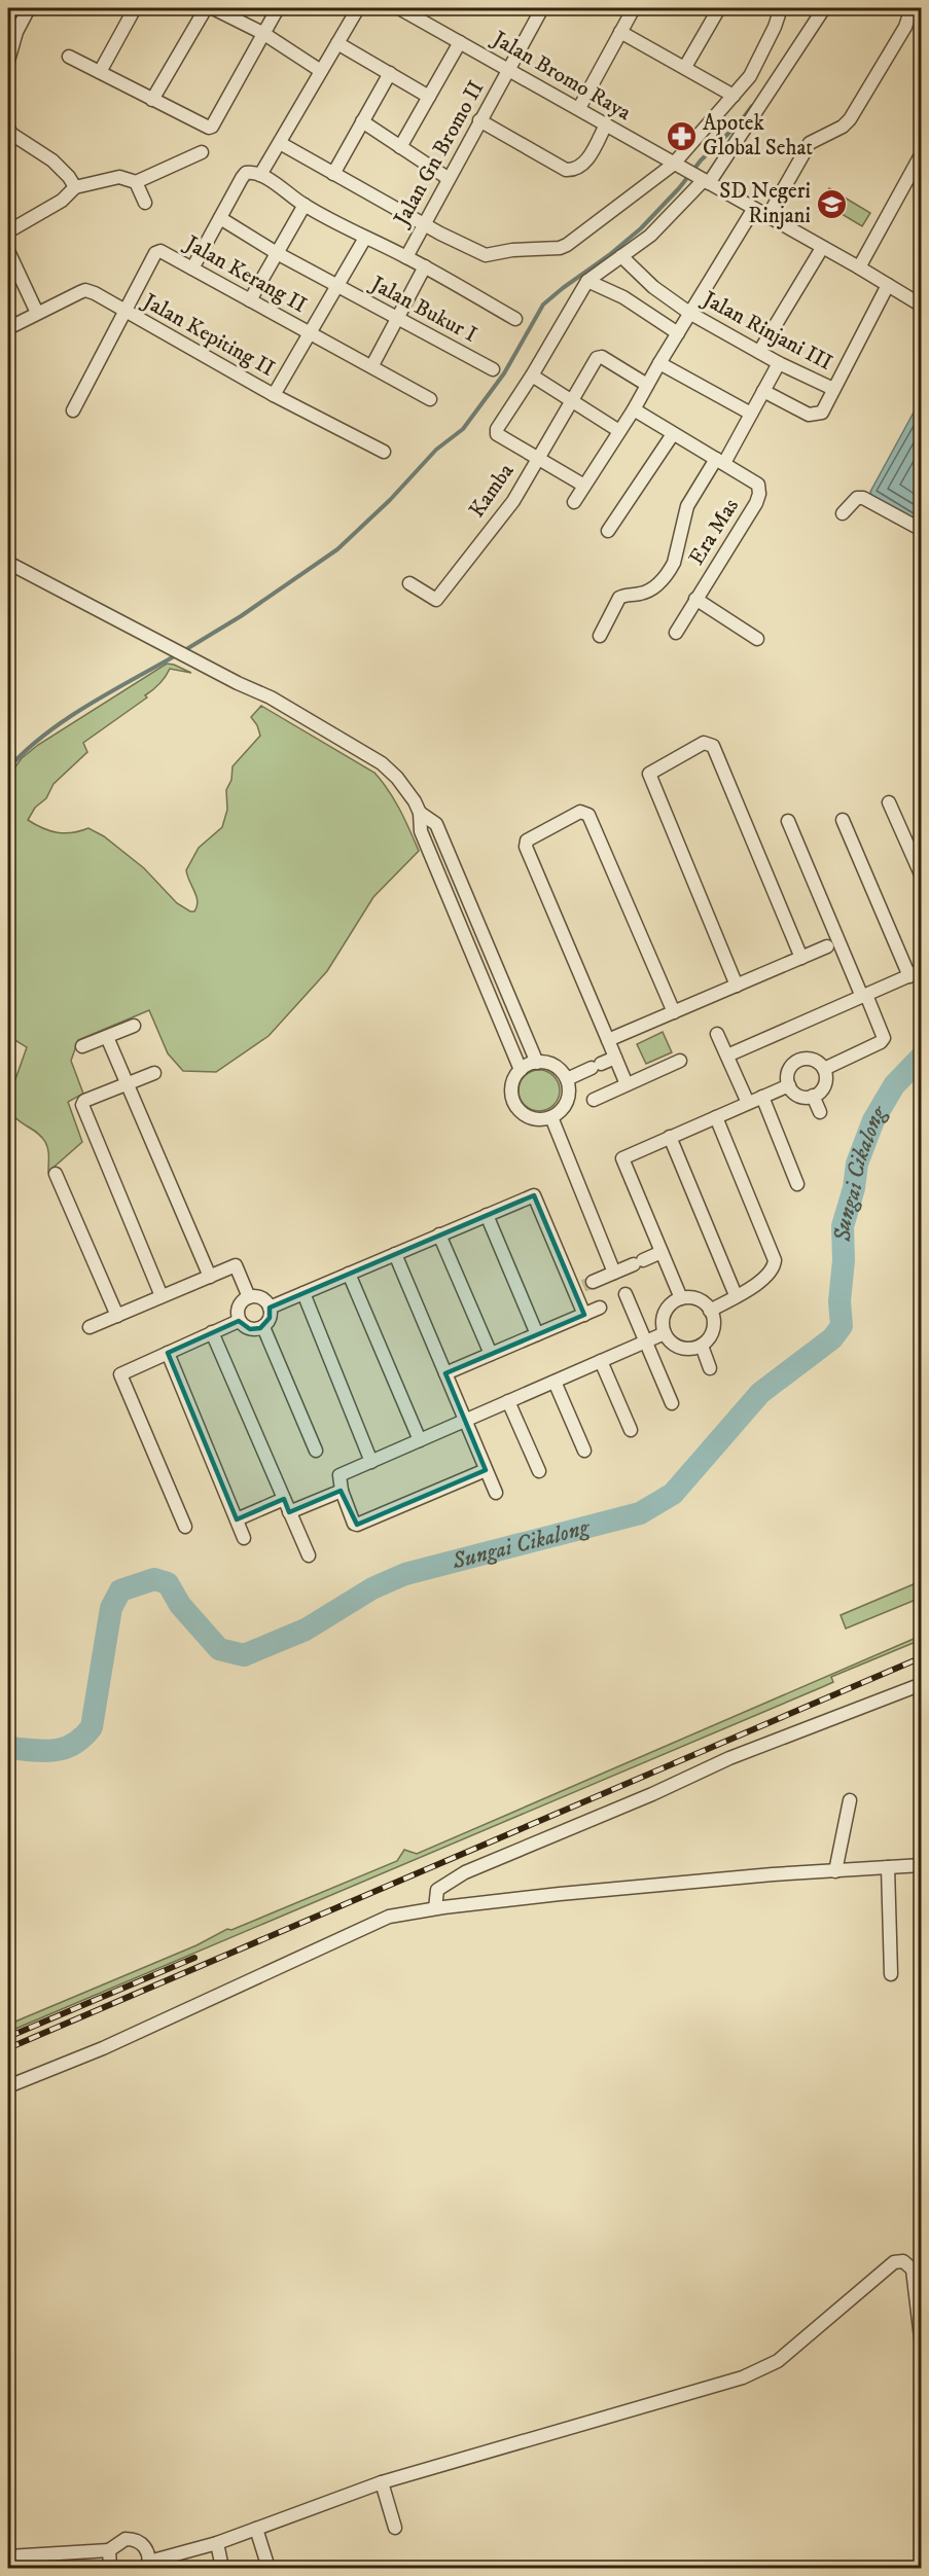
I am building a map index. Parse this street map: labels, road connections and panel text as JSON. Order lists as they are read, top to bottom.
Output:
{
  "streets": {
    "street": [
      "Jalan Bromo Raya",
      "Jalan Gn Bromo II",
      "Jalan Kerang II",
      "Jalan Bukur I",
      "Jalan Rinjani III",
      "Jalan Kepiting II",
      "Kamba",
      "Era Mas"
    ]
  },
  "crossings": [
    ["Jalan Bromo Raya", "Jalan Gn Bromo II"],
    ["Jalan Bromo Raya", "Jalan Rinjani III"],
    ["Jalan Kerang II", "Jalan Kepiting II"]
  ],
  "water": ["Sungai Cikalong"],
  "places": {
    "pharmacy": ["Apotek Global Sehat"],
    "school or university": ["SD Negeri Rinjani"]
  }
}
